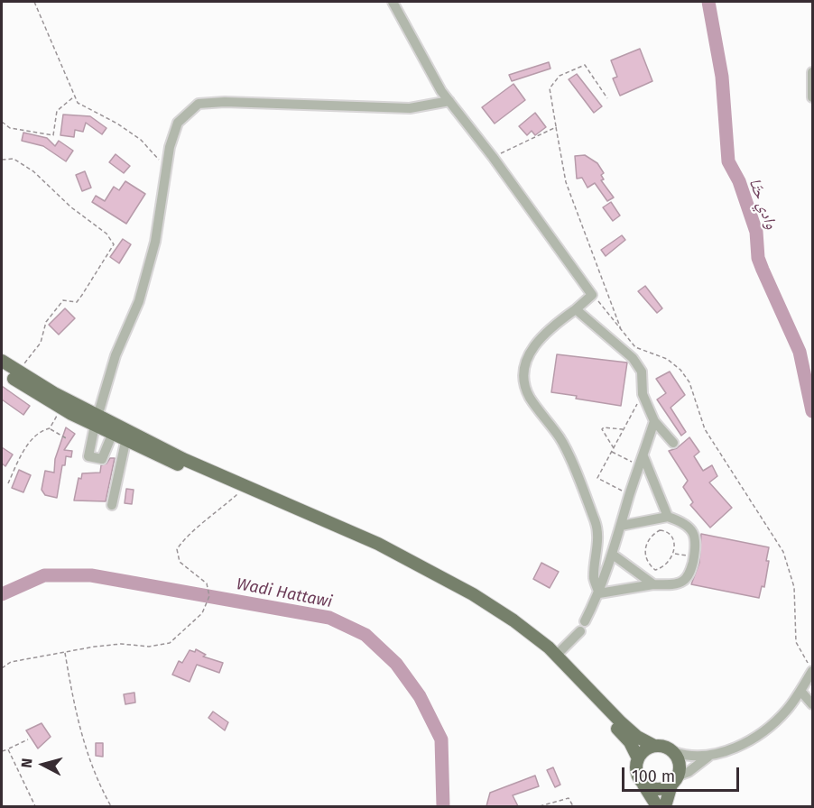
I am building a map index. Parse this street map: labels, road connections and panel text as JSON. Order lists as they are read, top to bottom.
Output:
{
  "water": ["وادي حتّا", "Wadi Hattawi"],
  "scale_bar": "100 m",
  "north": "left"
}
